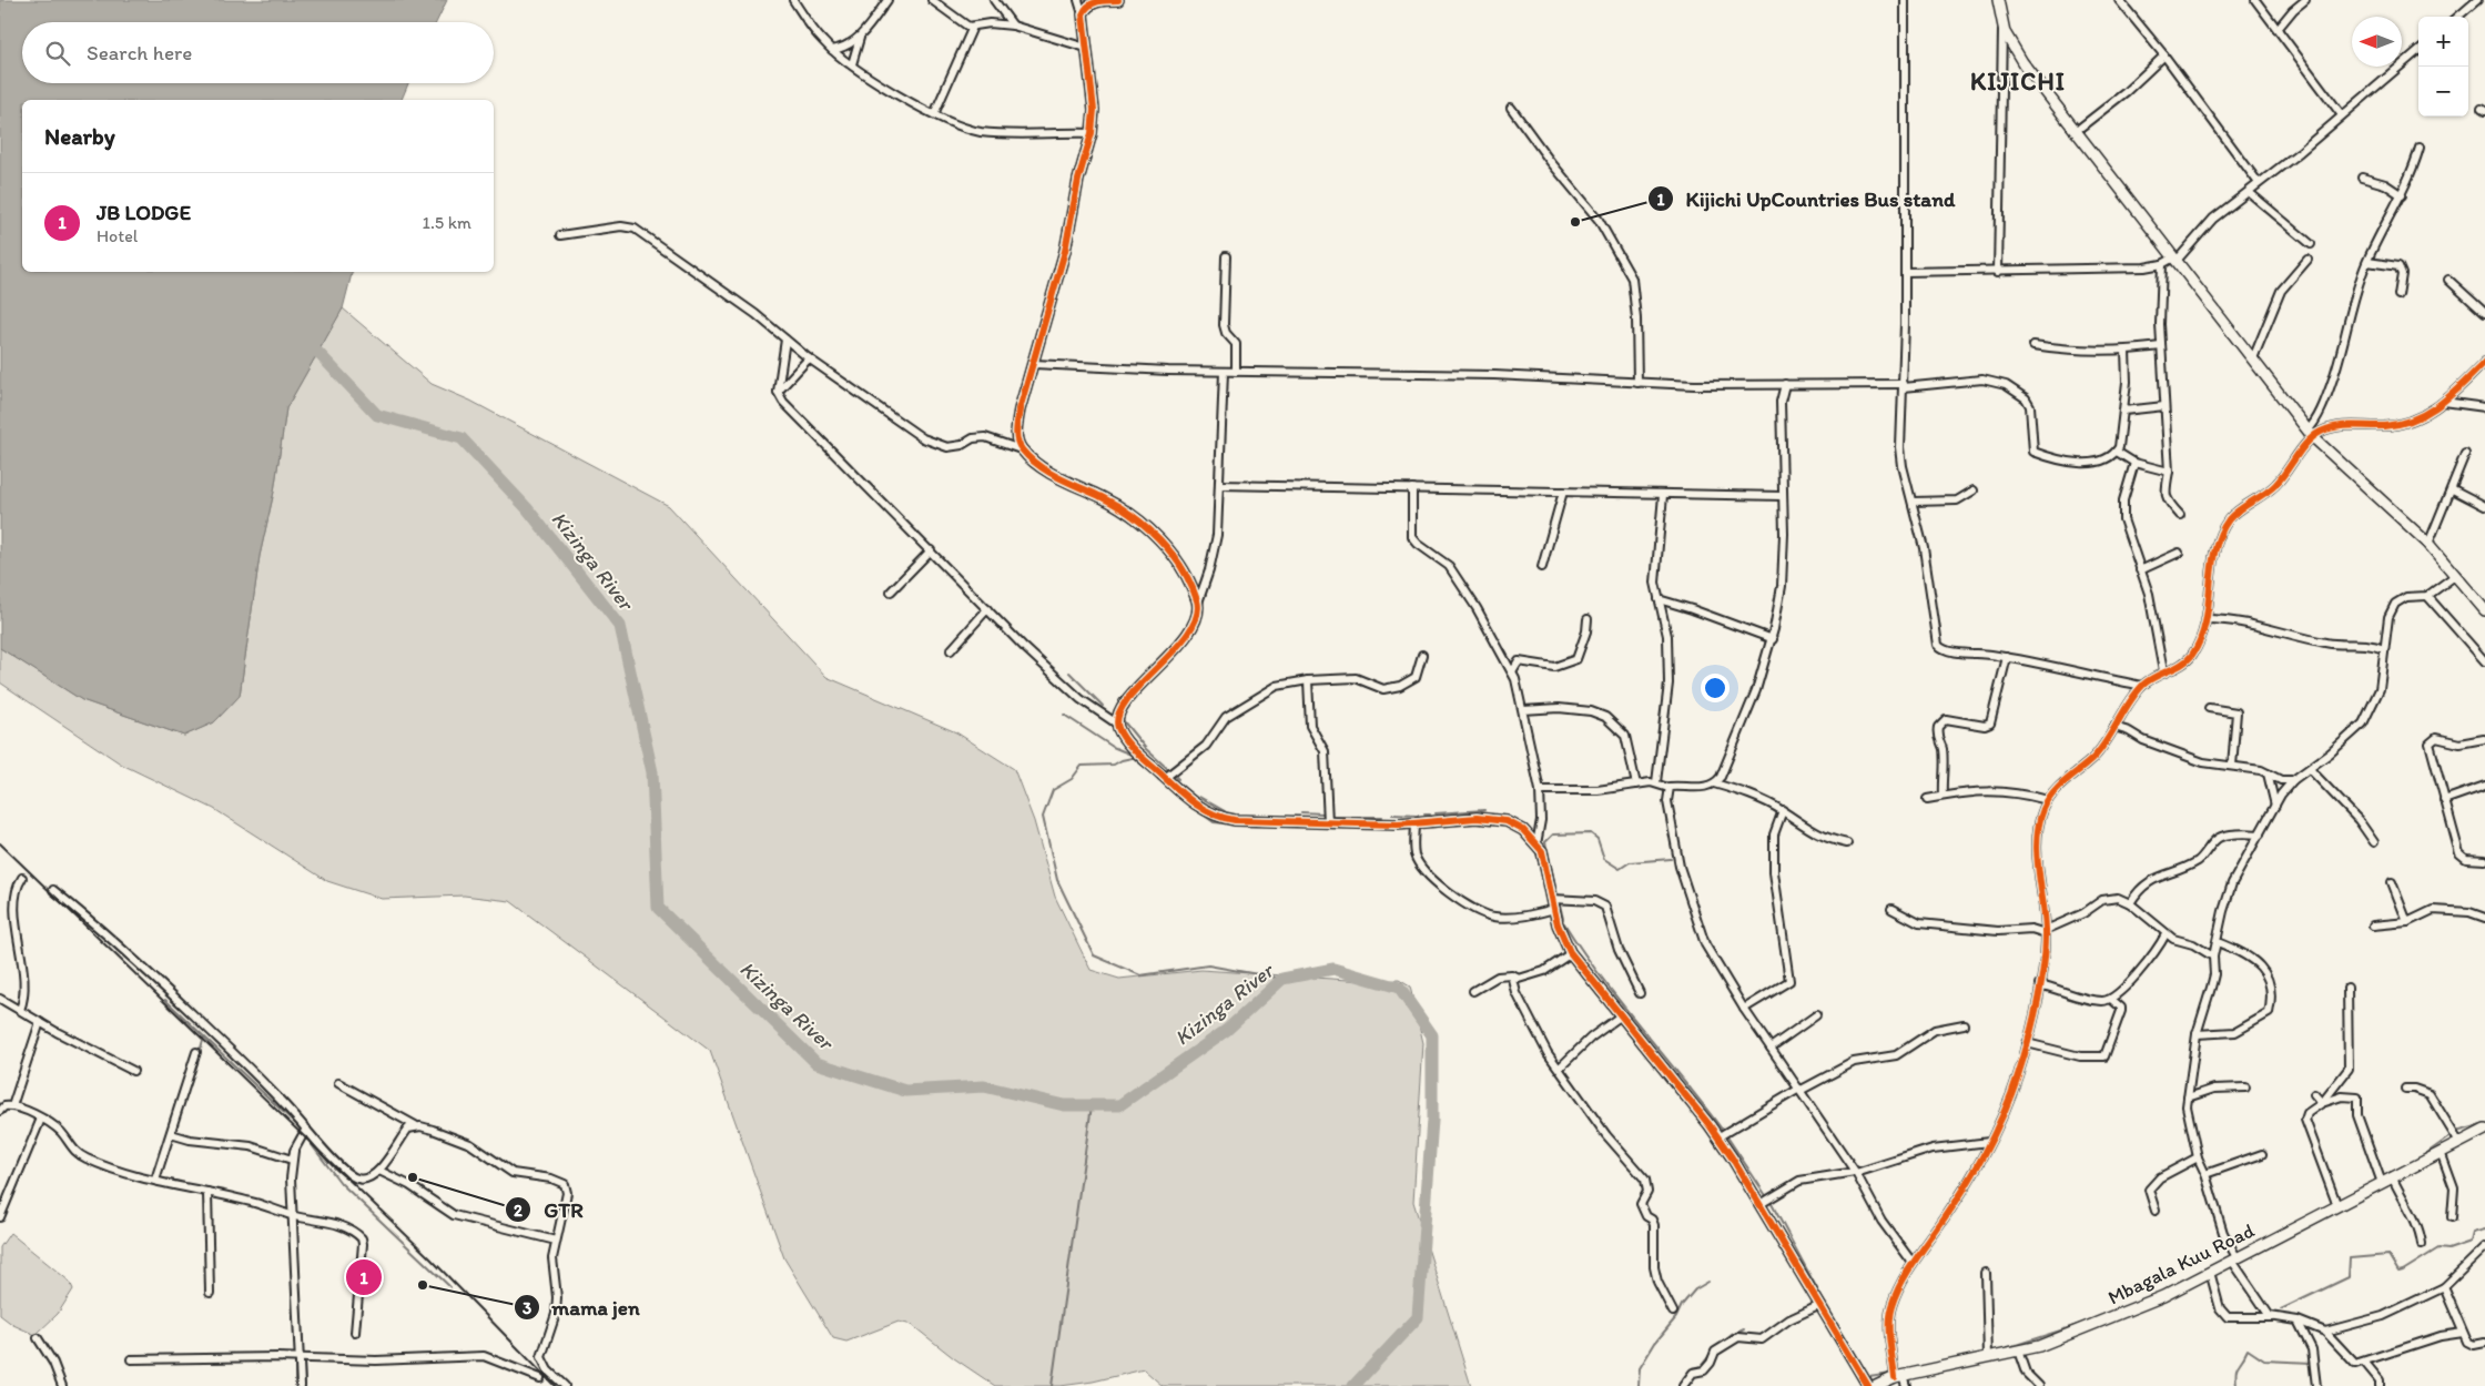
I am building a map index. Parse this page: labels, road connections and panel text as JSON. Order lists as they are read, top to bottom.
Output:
{
  "streets": {
    "street": ["Mbagala Kuu Road"]
  },
  "districts": ["KIJICHI"],
  "water": ["Kizinga River"],
  "places": ["Kijichi UpCountries Bus stand", "GTR", "mama jen"],
  "north": "left",
  "page": {
    "map_buttons": ["+", "−"],
    "search": "Search here",
    "heading": "Nearby",
    "list": [
      {
        "mark": "1",
        "name": "JB LODGE",
        "note": "Hotel",
        "value": "1.5 km"
      }
    ],
    "pins": "1"
  }
}
